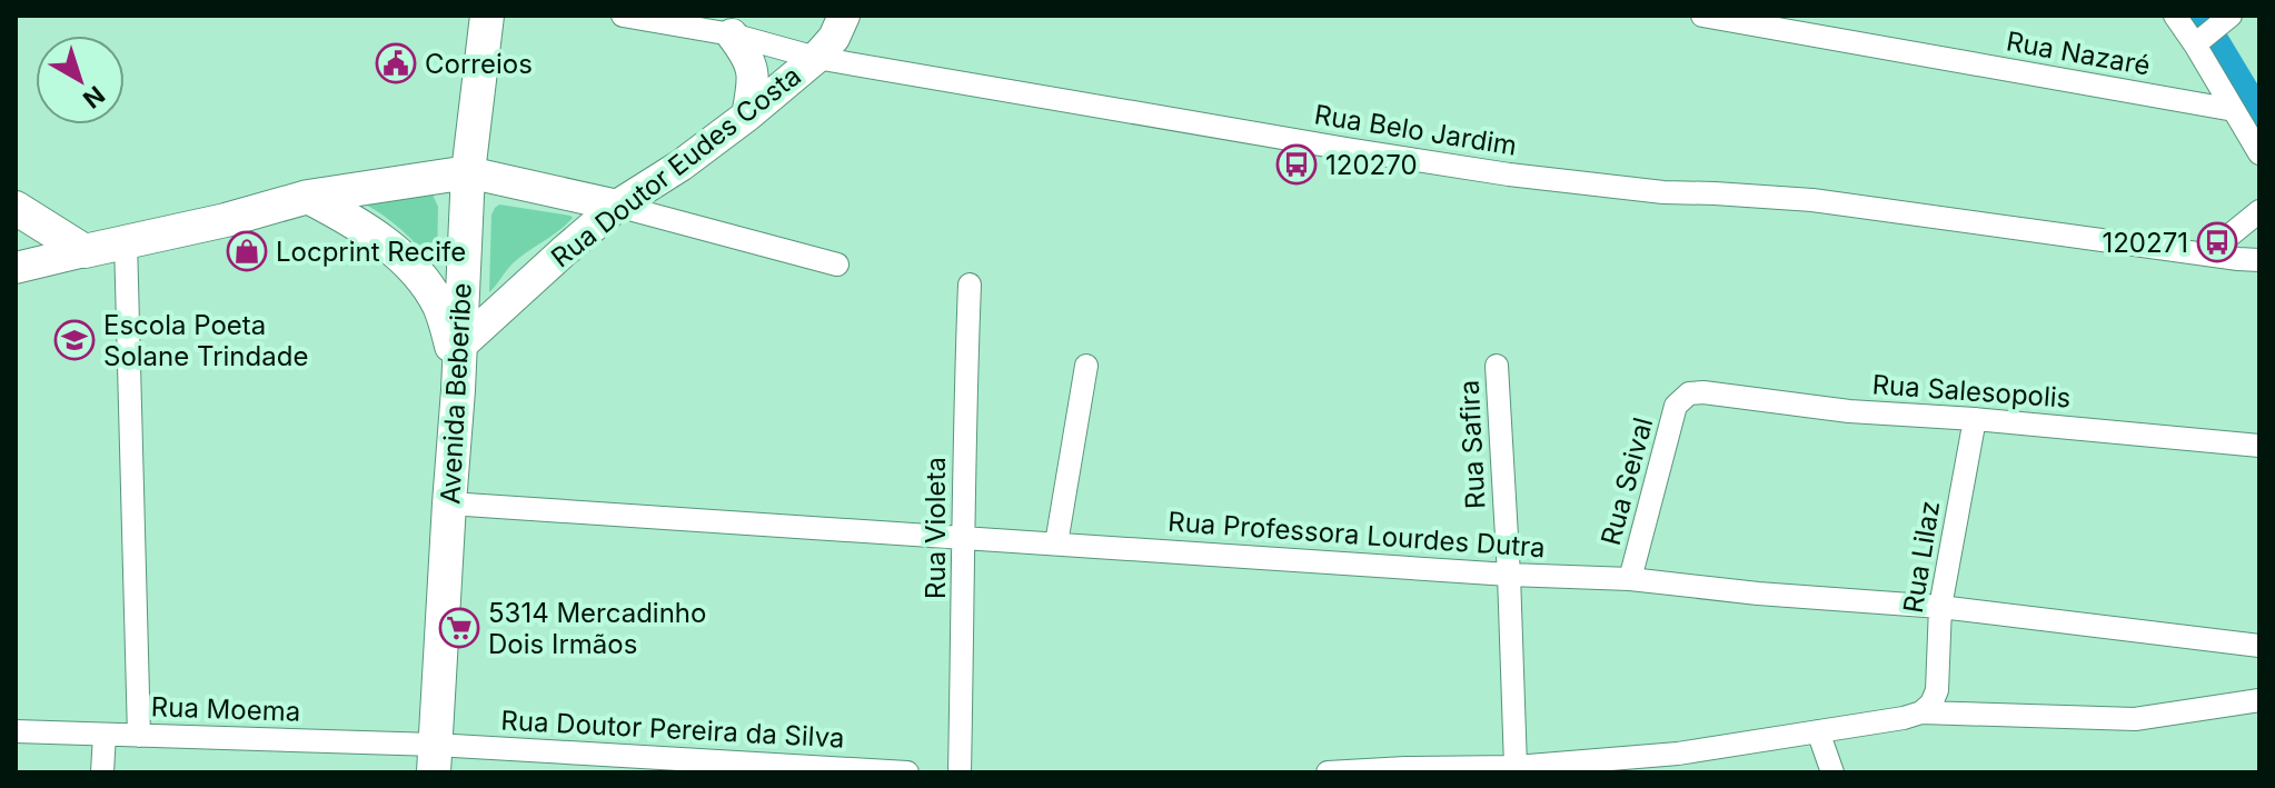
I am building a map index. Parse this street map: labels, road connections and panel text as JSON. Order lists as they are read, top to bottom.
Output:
{
  "streets": {
    "main road": ["Avenida Beberibe"],
    "street": [
      "Rua Nazaré",
      "Rua Belo Jardim",
      "Rua Doutor Eudes Costa",
      "Rua Salesopolis",
      "Rua Safira",
      "Rua Seival",
      "Rua Violeta",
      "Rua Professora Lourdes Dutra",
      "Rua Lilaz",
      "Rua Moema",
      "Rua Doutor Pereira da Silva"
    ]
  },
  "crossings": [
    ["Rua Belo Jardim", "Rua Doutor Eudes Costa"],
    ["Rua Doutor Eudes Costa", "Avenida Beberibe"],
    ["Rua Salesopolis", "Rua Seival"],
    ["Rua Salesopolis", "Rua Lilaz"],
    ["Avenida Beberibe", "Rua Professora Lourdes Dutra"],
    ["Avenida Beberibe", "Rua Moema"],
    ["Avenida Beberibe", "Rua Doutor Pereira da Silva"],
    ["Rua Safira", "Rua Professora Lourdes Dutra"],
    ["Rua Seival", "Rua Professora Lourdes Dutra"],
    ["Rua Violeta", "Rua Professora Lourdes Dutra"],
    ["Rua Professora Lourdes Dutra", "Rua Lilaz"],
    ["Rua Moema", "Rua Doutor Pereira da Silva"]
  ],
  "places": {
    "public building": ["Correios"],
    "bus stop": ["120270", "120271"],
    "shop": ["Locprint Recife"],
    "school or university": ["Escola Poeta Solane Trindade"],
    "supermarket": ["5314 Mercadinho Dois Irmãos"]
  },
  "north": "bottom right"
}
